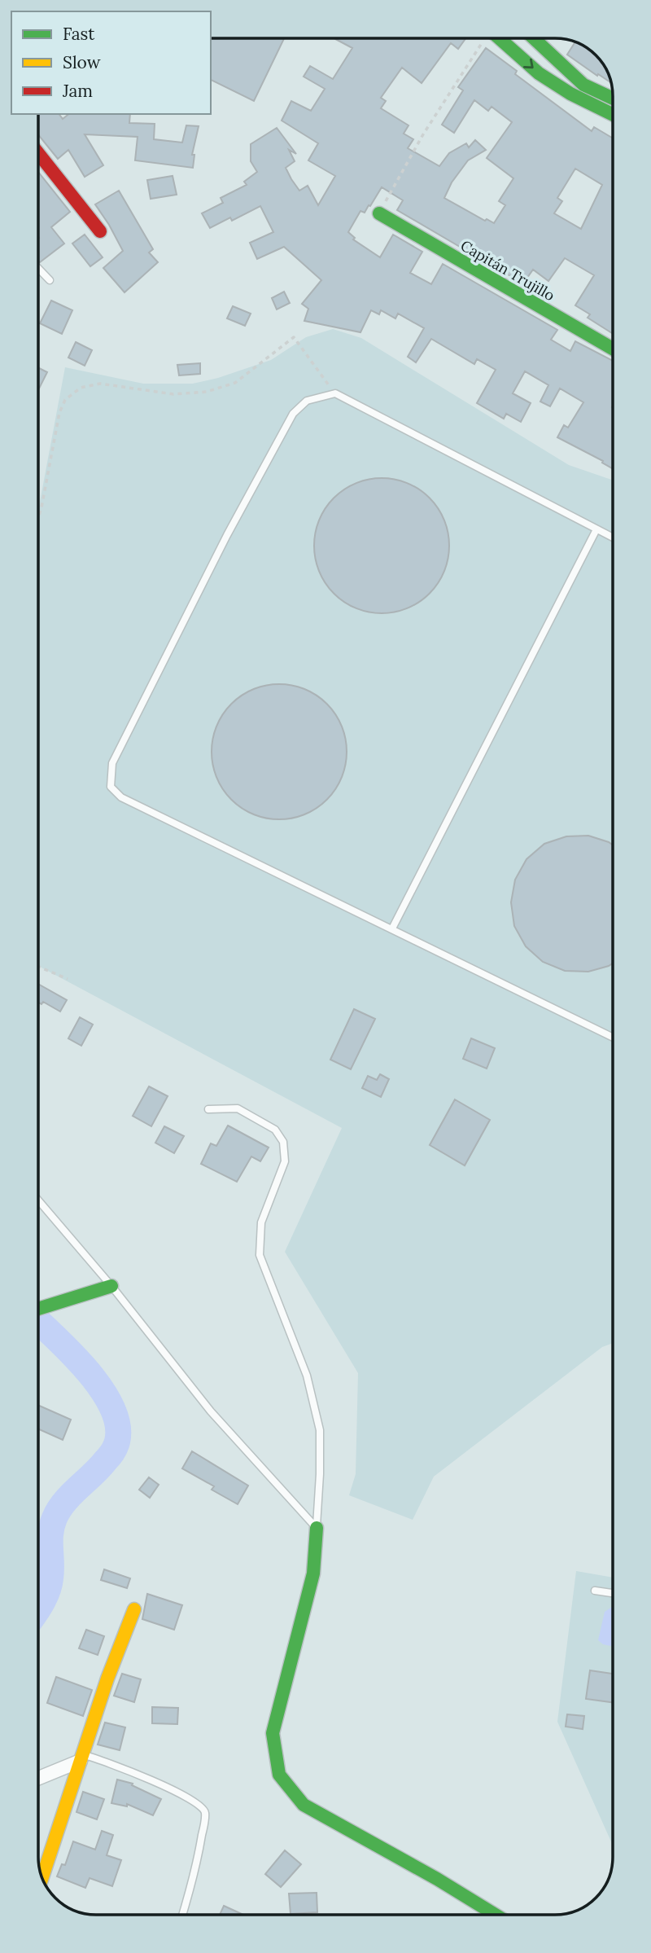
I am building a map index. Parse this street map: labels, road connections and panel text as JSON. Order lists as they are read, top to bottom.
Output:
{
  "streets": {
    "street": ["Capitán Trujillo"]
  },
  "legend": ["Fast", "Slow", "Jam"]
}
